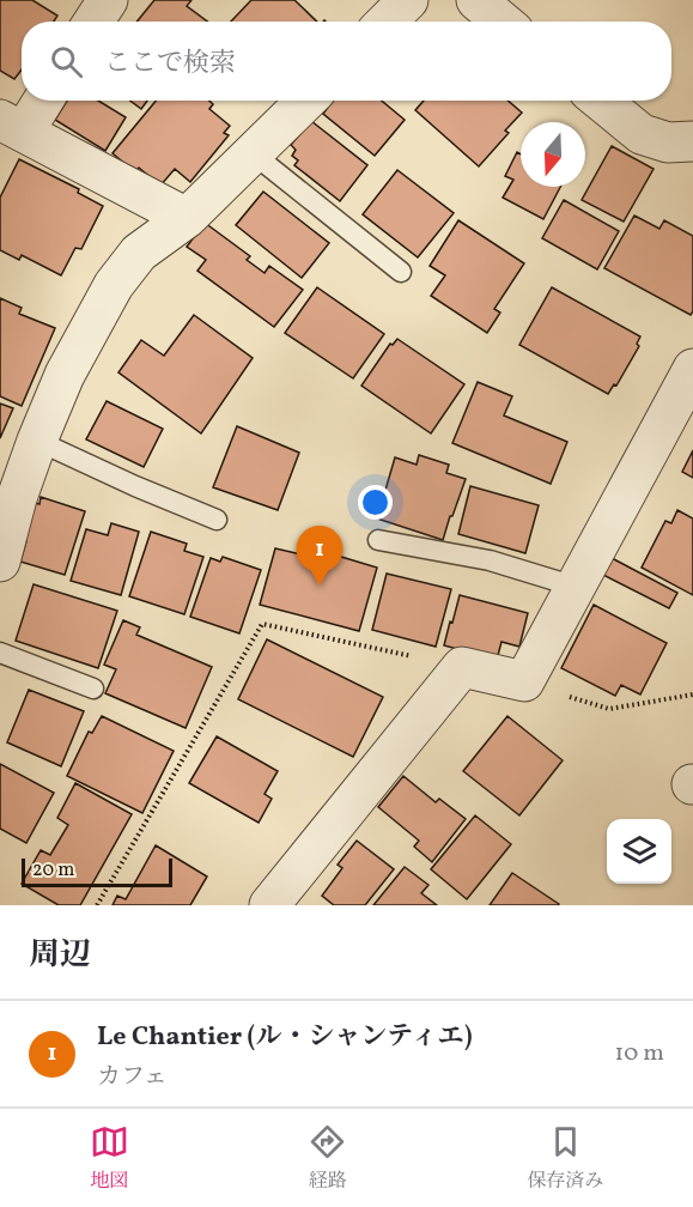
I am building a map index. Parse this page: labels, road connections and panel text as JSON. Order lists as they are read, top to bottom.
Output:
{
  "scale_bar": "20 m",
  "north": "bottom",
  "page": {
    "search": "ここで検索",
    "pins": "1",
    "scale": "20 m",
    "heading": "周辺",
    "list": [
      {
        "mark": "1",
        "name": "Le Chantier (ル・シャンティエ)",
        "note": "カフェ",
        "value": "10 m"
      }
    ],
    "nav": ["地図", "経路", "保存済み"]
  }
}
